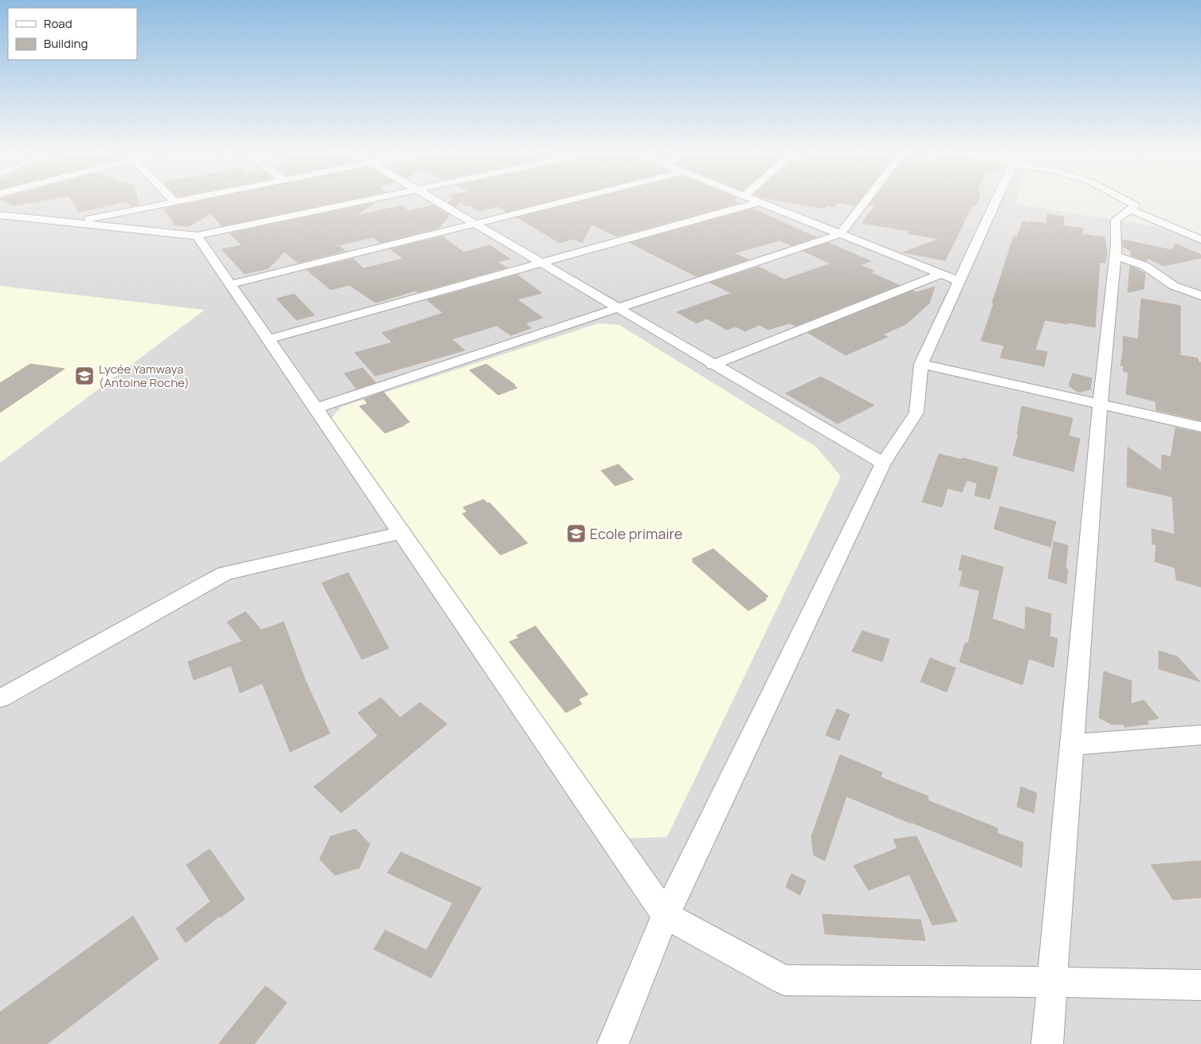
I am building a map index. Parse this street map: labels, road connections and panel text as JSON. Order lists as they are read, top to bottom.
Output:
{
  "places": {
    "school or university": ["Lycée Yamwaya (Antoine Roche)", "Ecole primaire"]
  },
  "legend": ["Road", "Building"]
}
